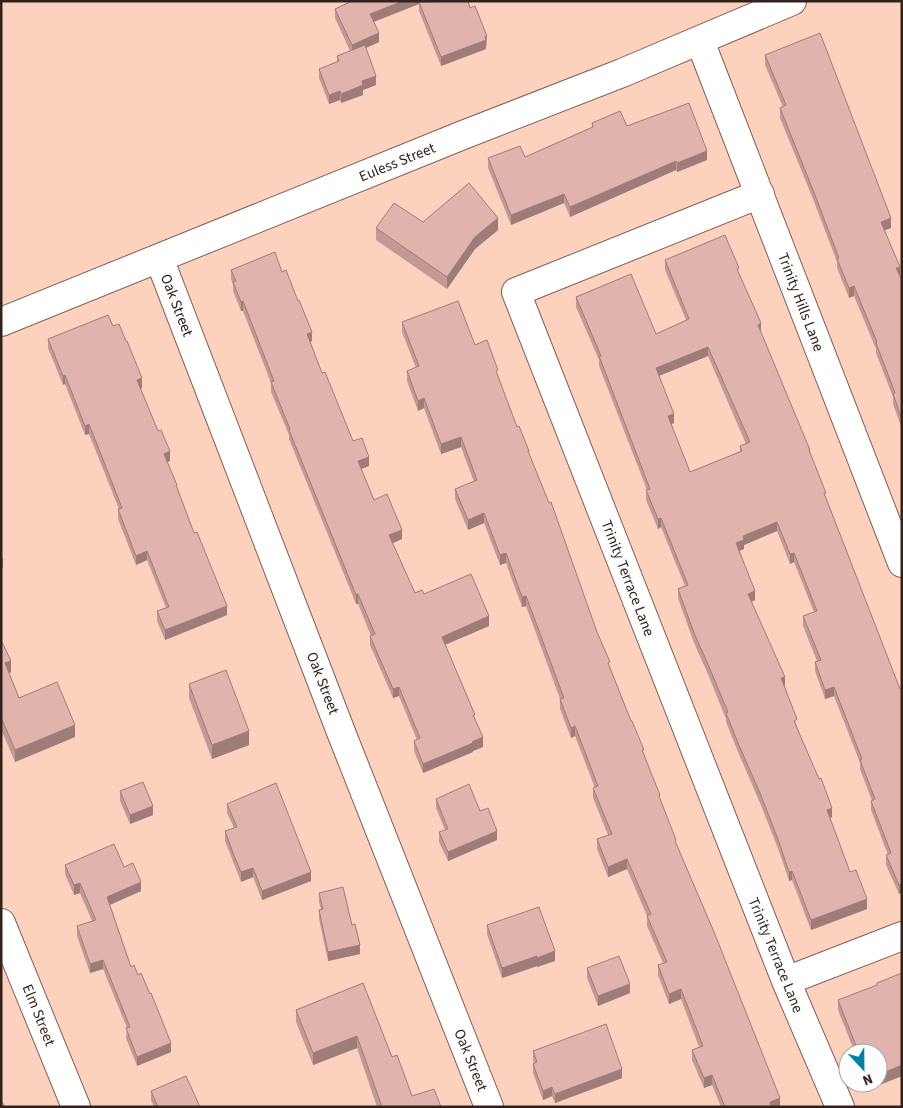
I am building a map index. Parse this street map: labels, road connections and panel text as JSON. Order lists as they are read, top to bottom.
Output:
{
  "streets": {
    "street": [
      "Euless Street",
      "Trinity Hills Lane",
      "Oak Street",
      "Trinity Terrace Lane",
      "Elm Street"
    ]
  },
  "crossings": [
    ["Euless Street", "Trinity Hills Lane"],
    ["Euless Street", "Oak Street"],
    ["Trinity Hills Lane", "Trinity Terrace Lane"]
  ],
  "north": "bottom"
}
